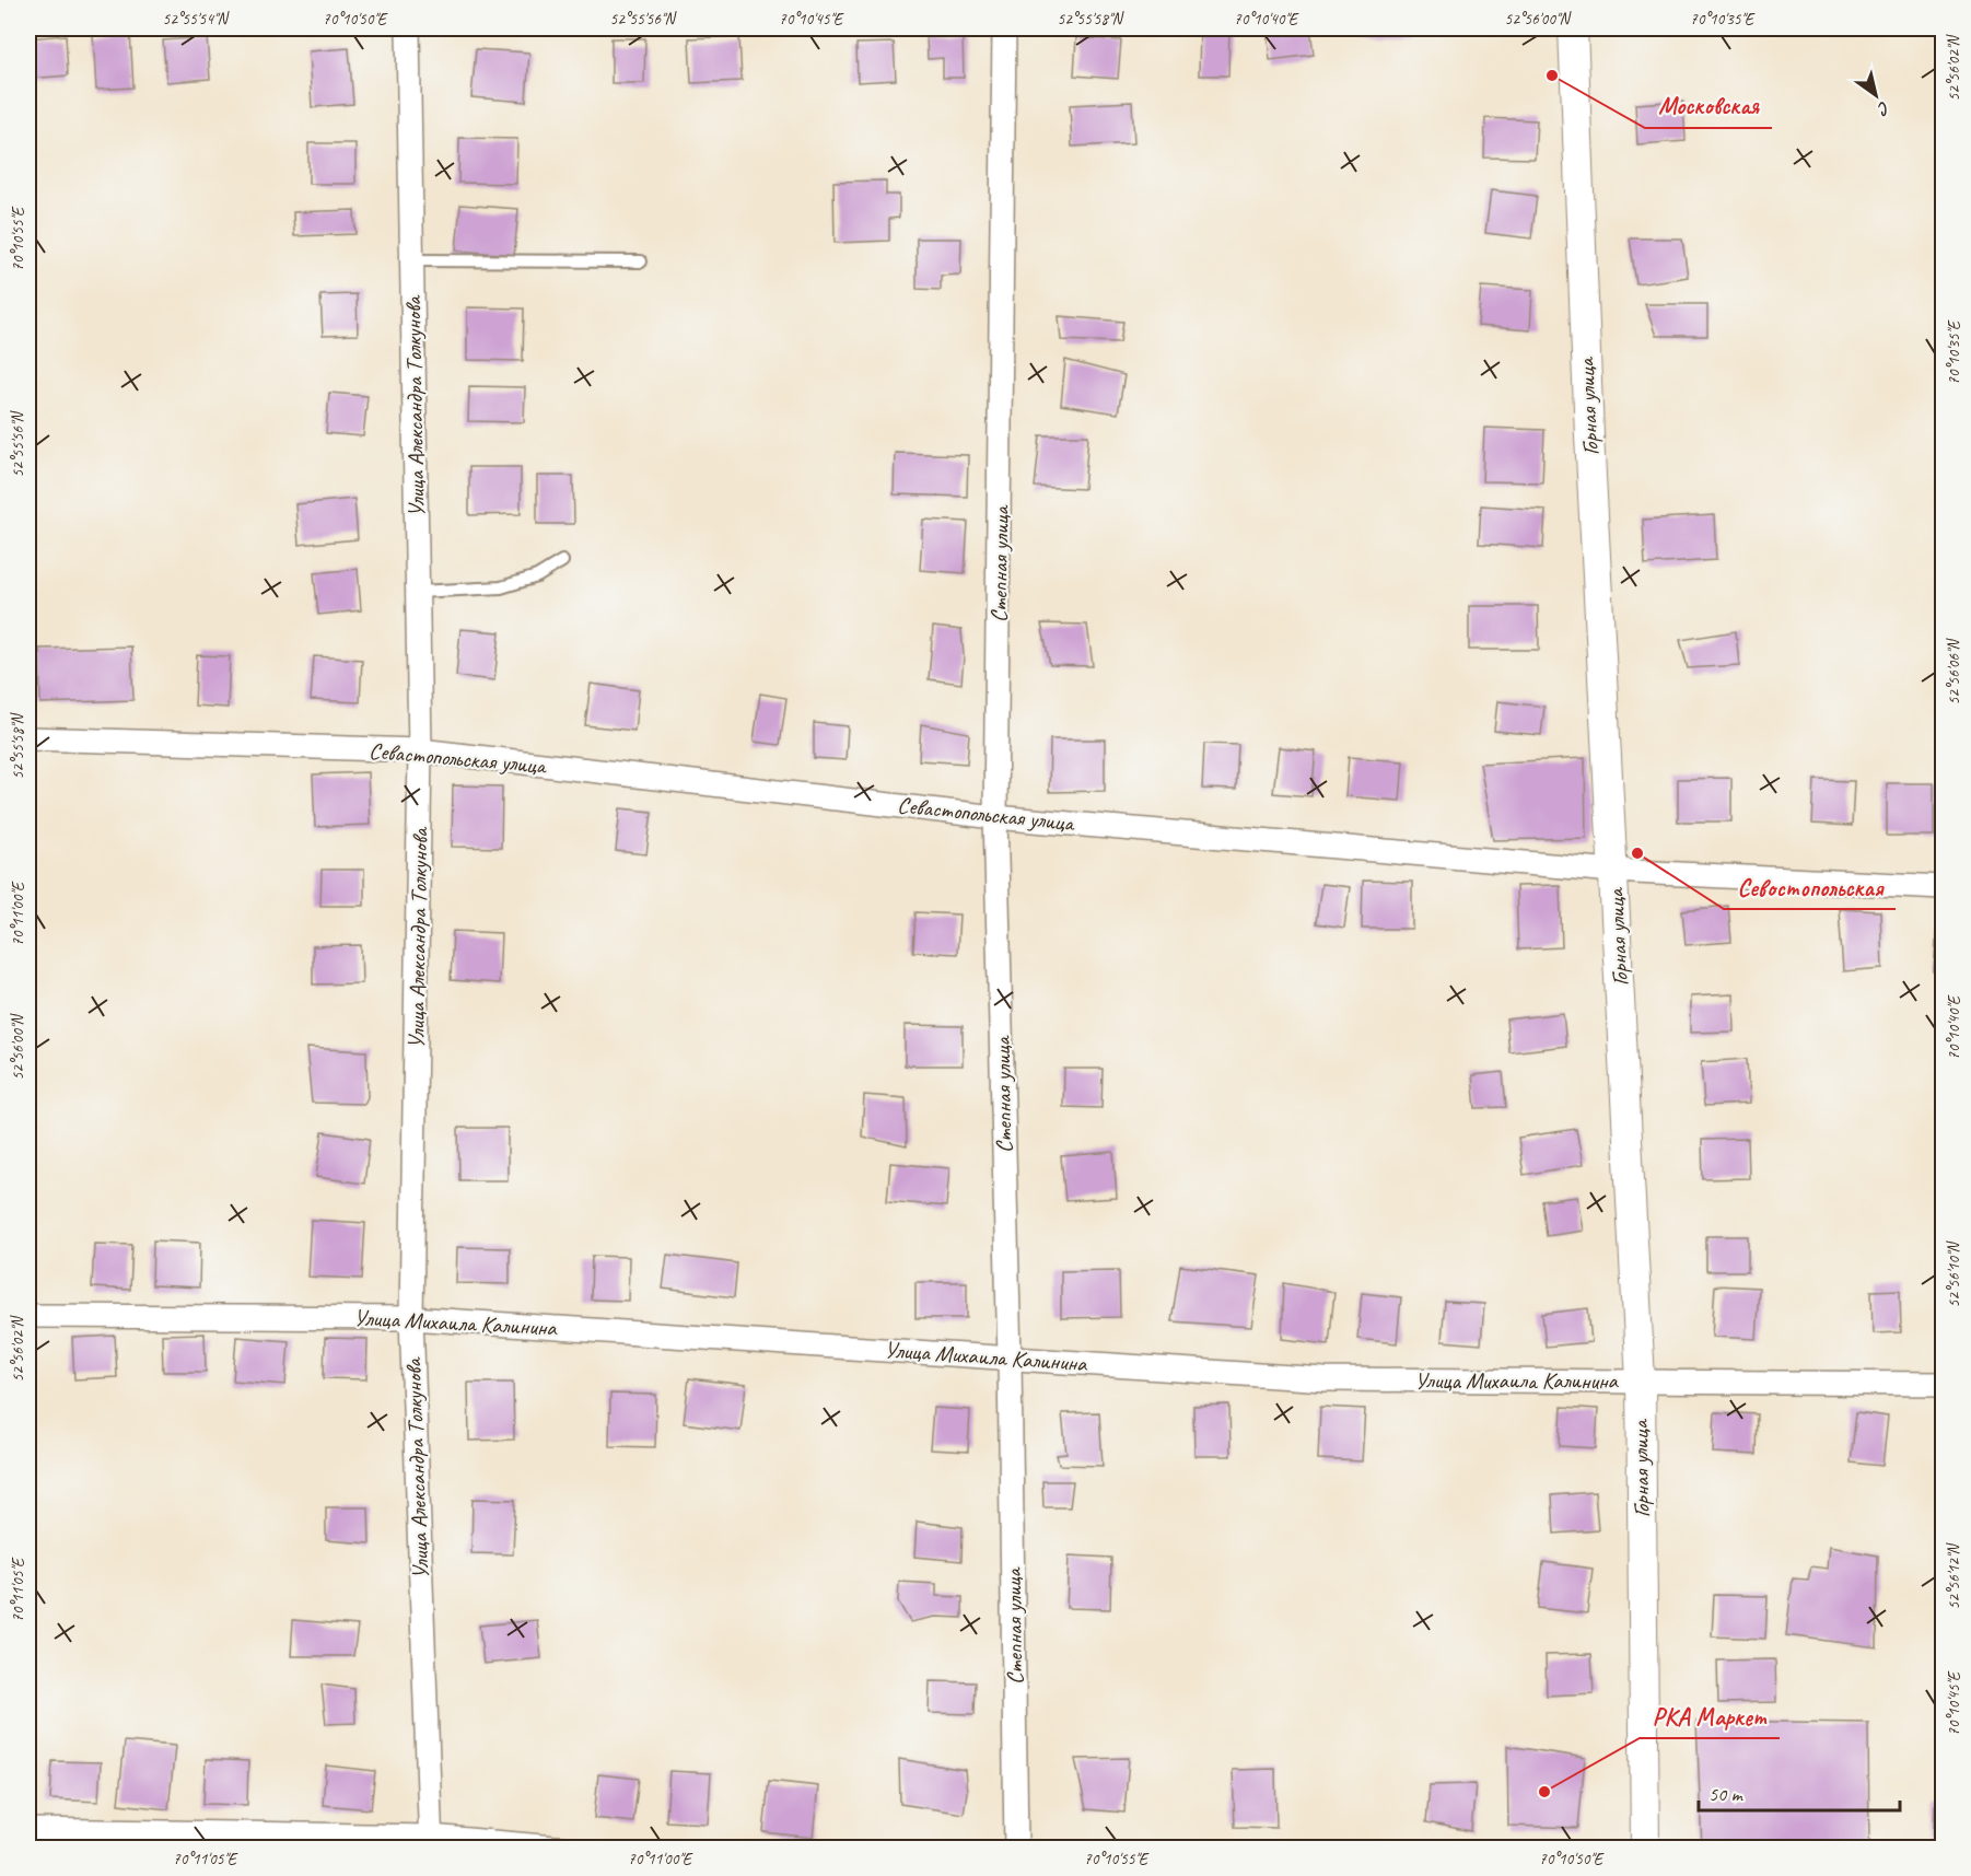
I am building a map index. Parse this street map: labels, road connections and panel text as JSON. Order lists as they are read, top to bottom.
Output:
{
  "streets": {
    "street": [
      "Улица Александра Толкунова",
      "Горная улица",
      "Степная улица",
      "Севастопольская улица",
      "Улица Михаила Калинина"
    ]
  },
  "crossings": [
    ["Улица Александра Толкунова", "Севастопольская улица"],
    ["Улица Александра Толкунова", "Улица Михаила Калинина"],
    ["Горная улица", "Севастопольская улица"],
    ["Горная улица", "Улица Михаила Калинина"],
    ["Степная улица", "Севастопольская улица"],
    ["Степная улица", "Улица Михаила Калинина"]
  ],
  "places": ["Московская", "Севостопольская", "РКА Маркет"],
  "scale_bar": "50 m",
  "north": "bottom right",
  "coordinates": [
    "52°55'54\"N",
    "70°10'50\"E",
    "52°55'56\"N",
    "70°10'45\"E",
    "52°55'58\"N",
    "70°10'40\"E",
    "52°56'00\"N",
    "70°10'35\"E",
    "52°56'02\"N",
    "70°10'55\"E",
    "52°56'06\"N",
    "70°11'00\"E",
    "52°56'10\"N",
    "52°56'12\"N",
    "70°11'05\"E"
  ]
}
